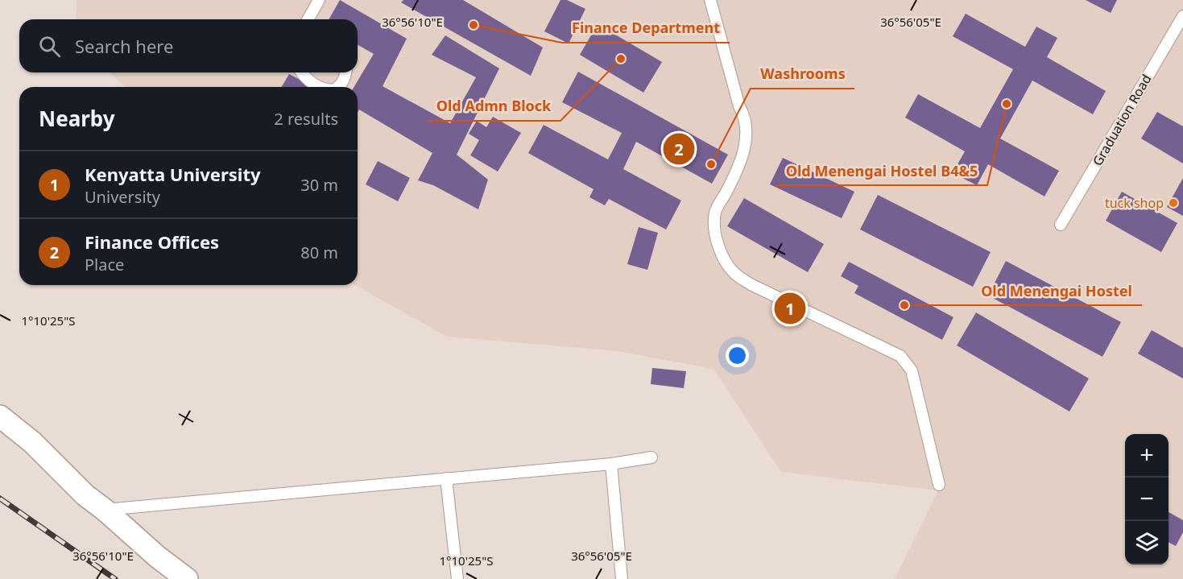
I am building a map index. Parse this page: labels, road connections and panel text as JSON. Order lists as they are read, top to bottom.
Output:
{
  "streets": {
    "lane": ["Graduation Road"]
  },
  "places": [
    "Finance Department",
    "Old Admn Block",
    "Old Menengai Hostel B4&5",
    "Washrooms",
    "tuck shop",
    "Old Menengai Hostel"
  ],
  "page": {
    "search": "Search here",
    "heading": ["Nearby", "2 results"],
    "pins": ["2", "1"],
    "list": [
      {
        "mark": "1",
        "name": "Kenyatta University",
        "note": "University",
        "value": "30 m"
      },
      {
        "mark": "2",
        "name": "Finance Offices",
        "note": "Place",
        "value": "80 m"
      }
    ],
    "map_buttons": ["+", "−"]
  },
  "coordinates": ["36°56'10\"E", "36°56'05\"E", "1°10'25\"S"]
}
